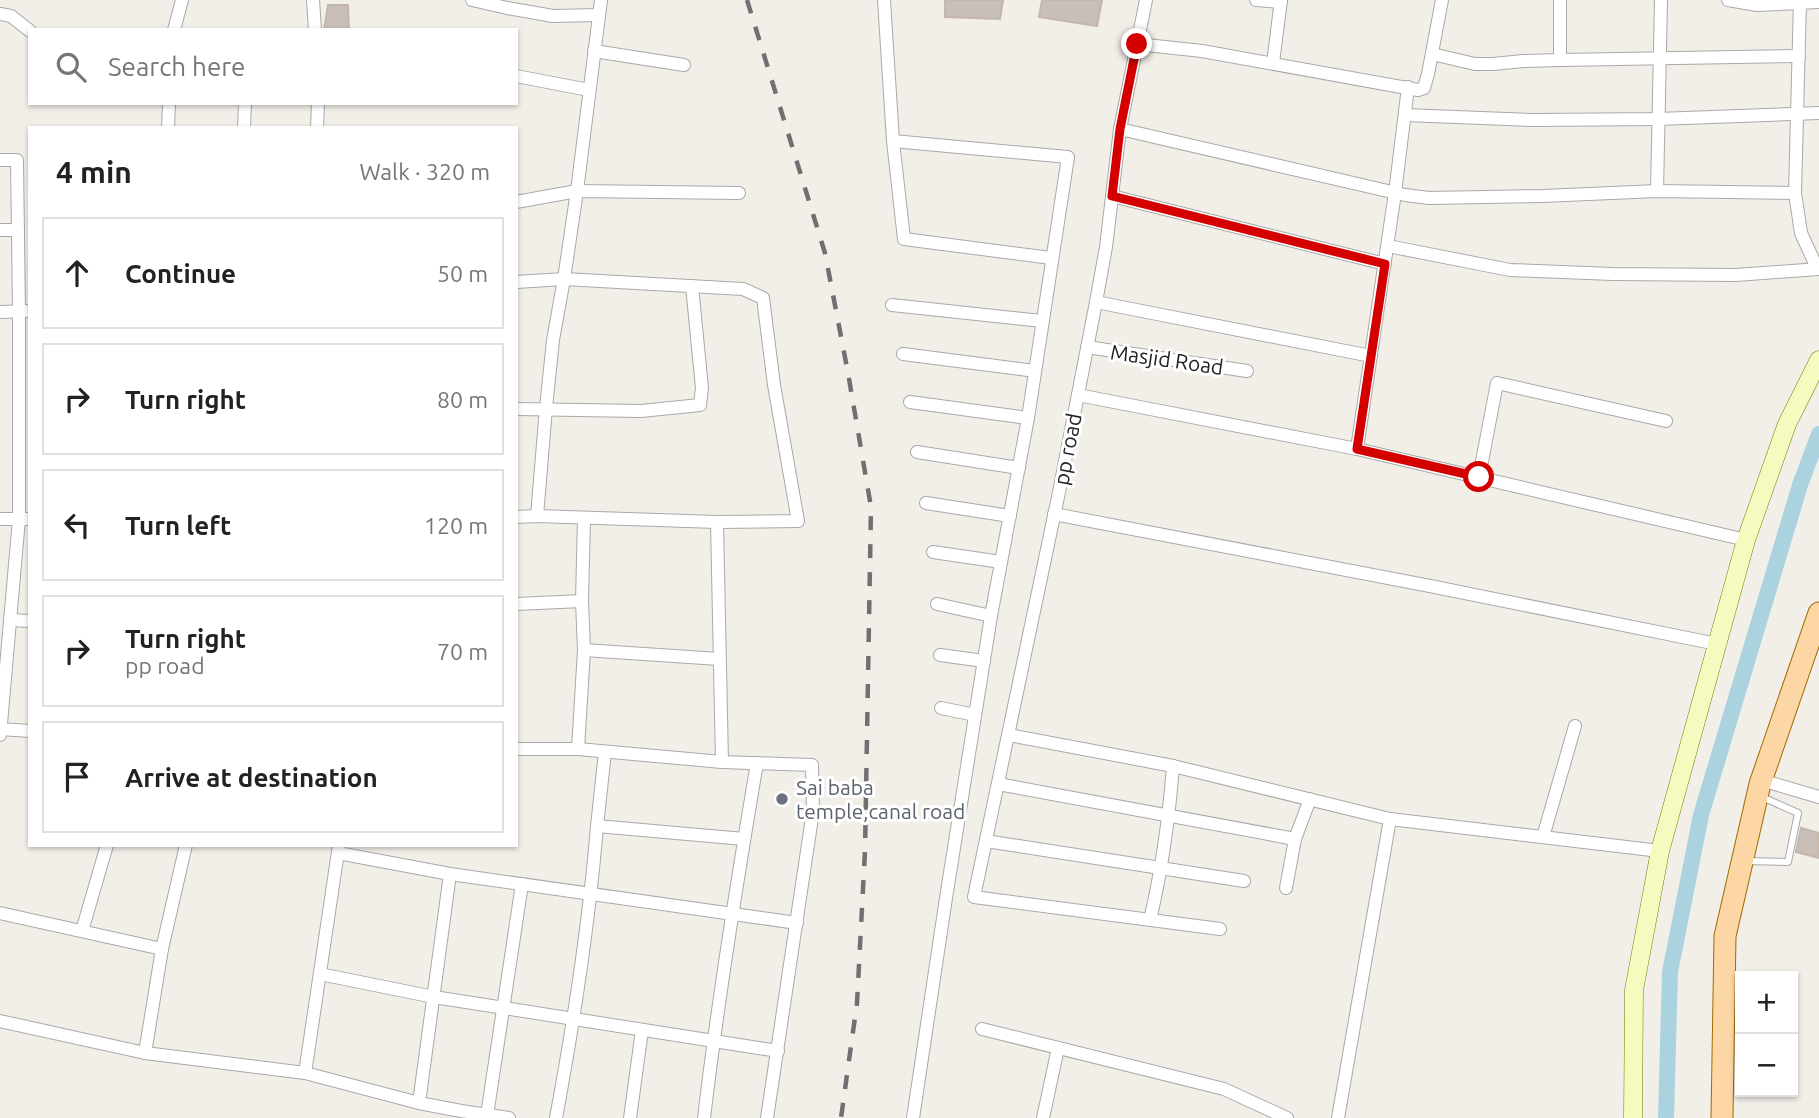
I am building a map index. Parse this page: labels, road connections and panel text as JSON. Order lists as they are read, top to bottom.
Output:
{
  "streets": {
    "street": ["Masjid Road", "pp road"]
  },
  "crossings": [
    ["Masjid Road", "pp road"]
  ],
  "places": ["Sai baba temple,canal road"],
  "page": {
    "search": "Search here",
    "heading": ["4 min", "Walk · 320 m"],
    "list": [
      ["Continue", "50 m"],
      ["Turn right", "80 m"],
      ["Turn left", "120 m"],
      ["Turn right", "pp road", "70 m"],
      "Arrive at destination"
    ],
    "map_buttons": ["+", "−"]
  }
}
